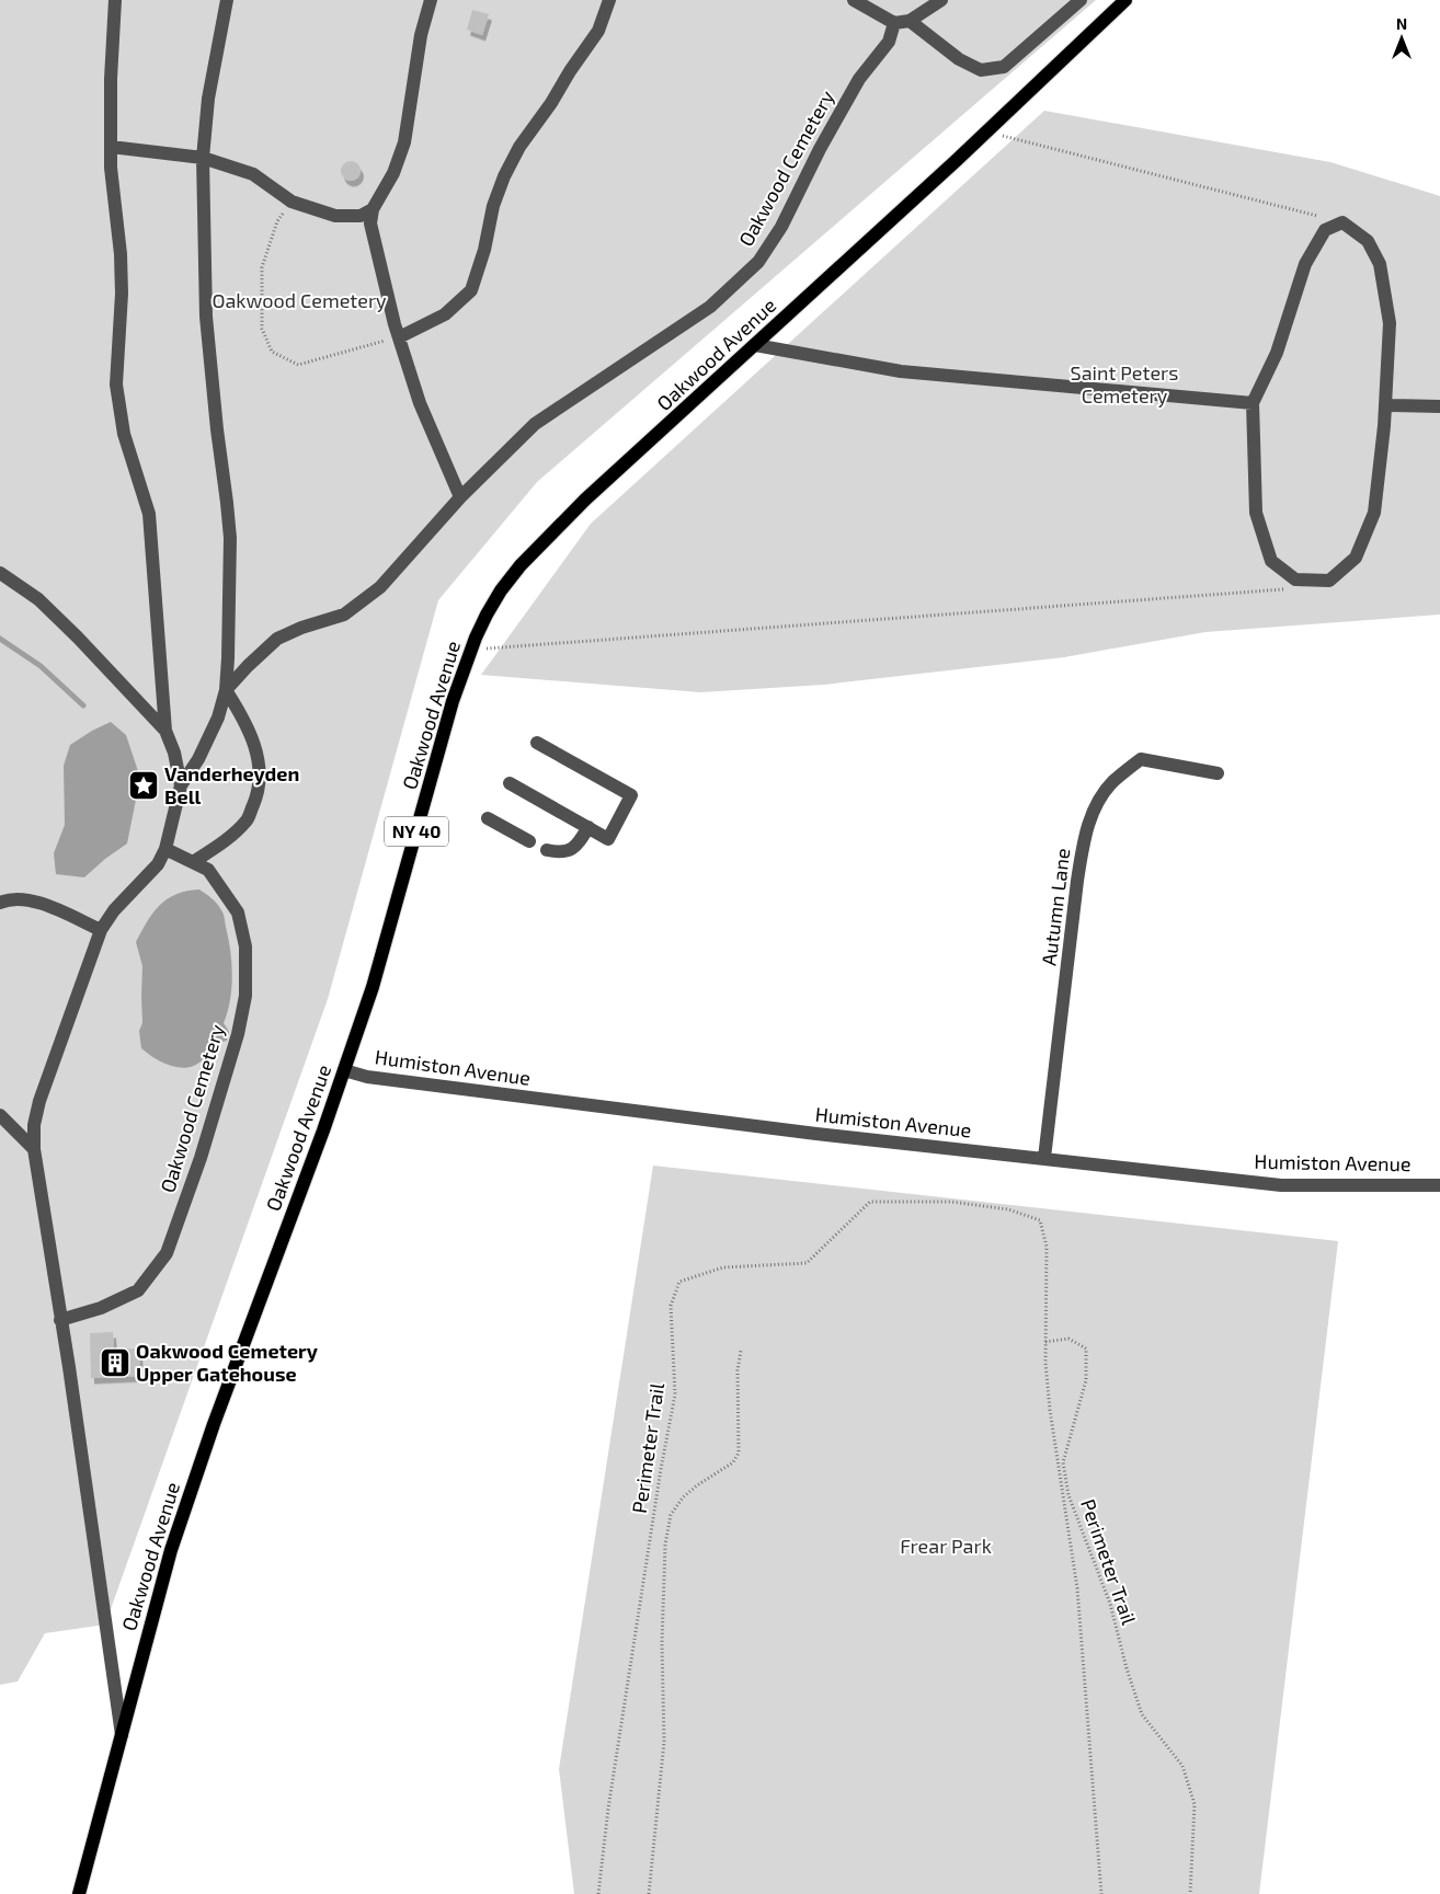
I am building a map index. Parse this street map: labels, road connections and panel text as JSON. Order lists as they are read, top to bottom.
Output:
{
  "streets": {
    "main road": ["Oakwood Avenue", "NY 40"],
    "street": ["Oakwood Cemetery", "Autumn Lane", "Humiston Avenue"],
    "path": ["Perimeter Trail"]
  },
  "crossings": [
    ["Oakwood Cemetery", "Oakwood Avenue"],
    ["Oakwood Avenue", "Humiston Avenue"],
    ["Autumn Lane", "Humiston Avenue"]
  ],
  "parks": ["Oakwood Cemetery", "Saint Peters Cemetery", "Frear Park"],
  "places": {
    "place": ["Vanderheyden Bell"],
    "building": ["Oakwood Cemetery Upper Gatehouse"]
  },
  "north": "top"
}
